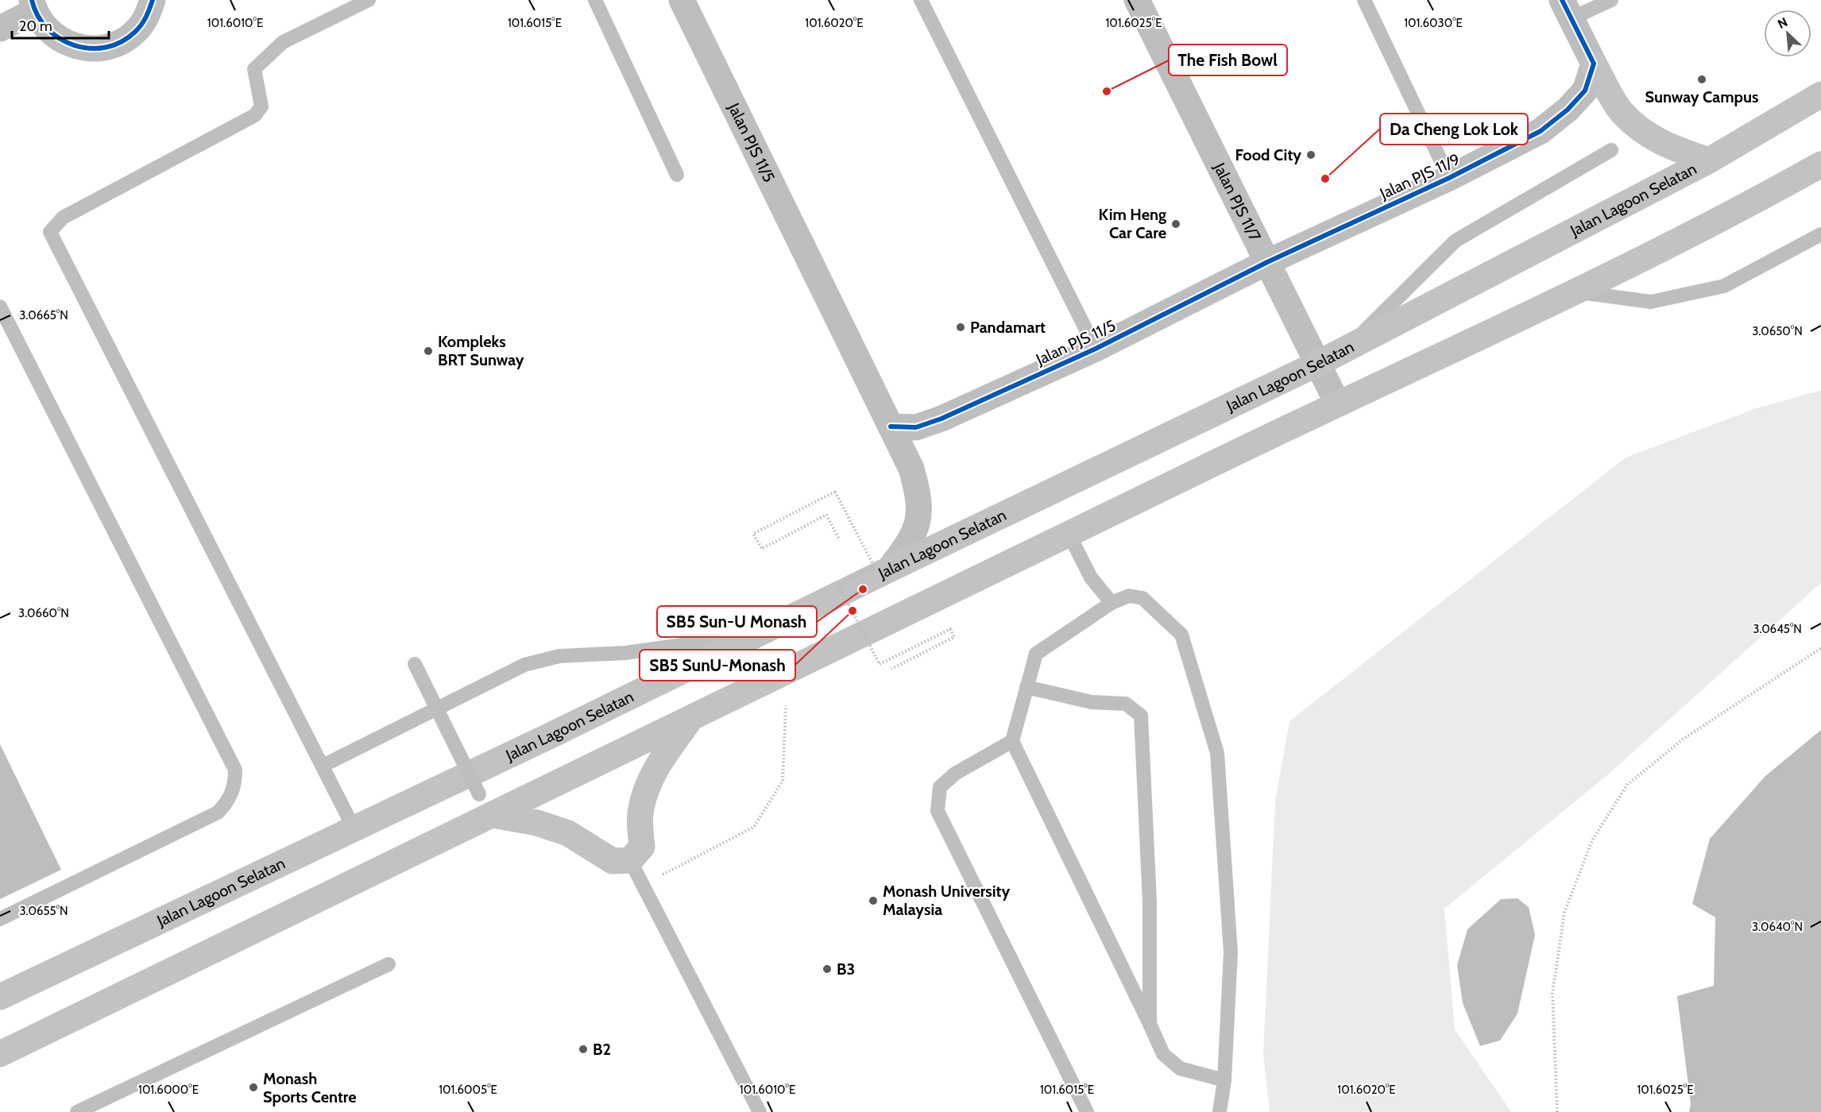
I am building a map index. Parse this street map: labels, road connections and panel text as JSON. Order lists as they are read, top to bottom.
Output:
{
  "streets": {
    "main road": ["Jalan Lagoon Selatan"],
    "street": ["Jalan PJS 11/5", "Jalan PJS 11/9", "Jalan PJS 11/7"]
  },
  "crossings": [
    ["Jalan PJS 11/5", "Jalan PJS 11/9"],
    ["Jalan PJS 11/5", "Jalan PJS 11/7"],
    ["Jalan PJS 11/9", "Jalan PJS 11/7"],
    ["Jalan Lagoon Selatan", "Jalan PJS 11/7"]
  ],
  "places": [
    "Sunway Campus",
    "The Fish Bowl",
    "Food City",
    "Da Cheng Lok Lok",
    "Kim Heng Car Care",
    "Pandamart",
    "Kompleks BRT Sunway",
    "SB5 Sun-U Monash",
    "SB5 SunU-Monash",
    "Monash University Malaysia",
    "B3",
    "B2",
    "Monash Sports Centre"
  ],
  "scale_bar": "20 m",
  "north": "top left",
  "coordinates": [
    "101.6010°E",
    "101.6015°E",
    "101.6020°E",
    "101.6025°E",
    "101.6030°E",
    "3.0665°N",
    "3.0650°N",
    "3.0660°N",
    "3.0645°N",
    "3.0655°N",
    "3.0640°N",
    "101.6000°E",
    "101.6005°E"
  ]
}
